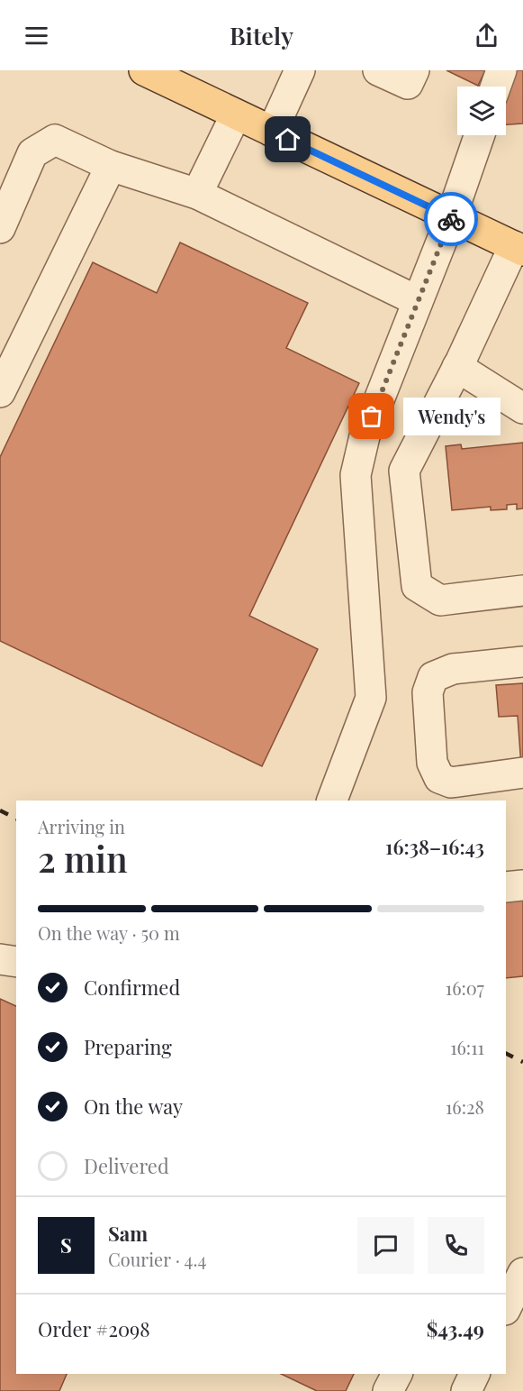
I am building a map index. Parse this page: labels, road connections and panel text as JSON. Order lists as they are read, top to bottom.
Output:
{
  "places": ["Wendy's"],
  "page": {
    "header": "Bitely",
    "bubble": "Wendy's",
    "heading": ["2 min", "Arriving in", "16:38–16:43"],
    "panel": [
      "Sam",
      "Courier · 4.4",
      "Order #2098",
      "$43.49"
    ],
    "bar": "On the way · 50 m",
    "list": [
      ["Confirmed", "16:07"],
      ["Preparing", "16:11"],
      ["On the way", "16:28"],
      "Delivered"
    ],
    "round": "S"
  }
}
